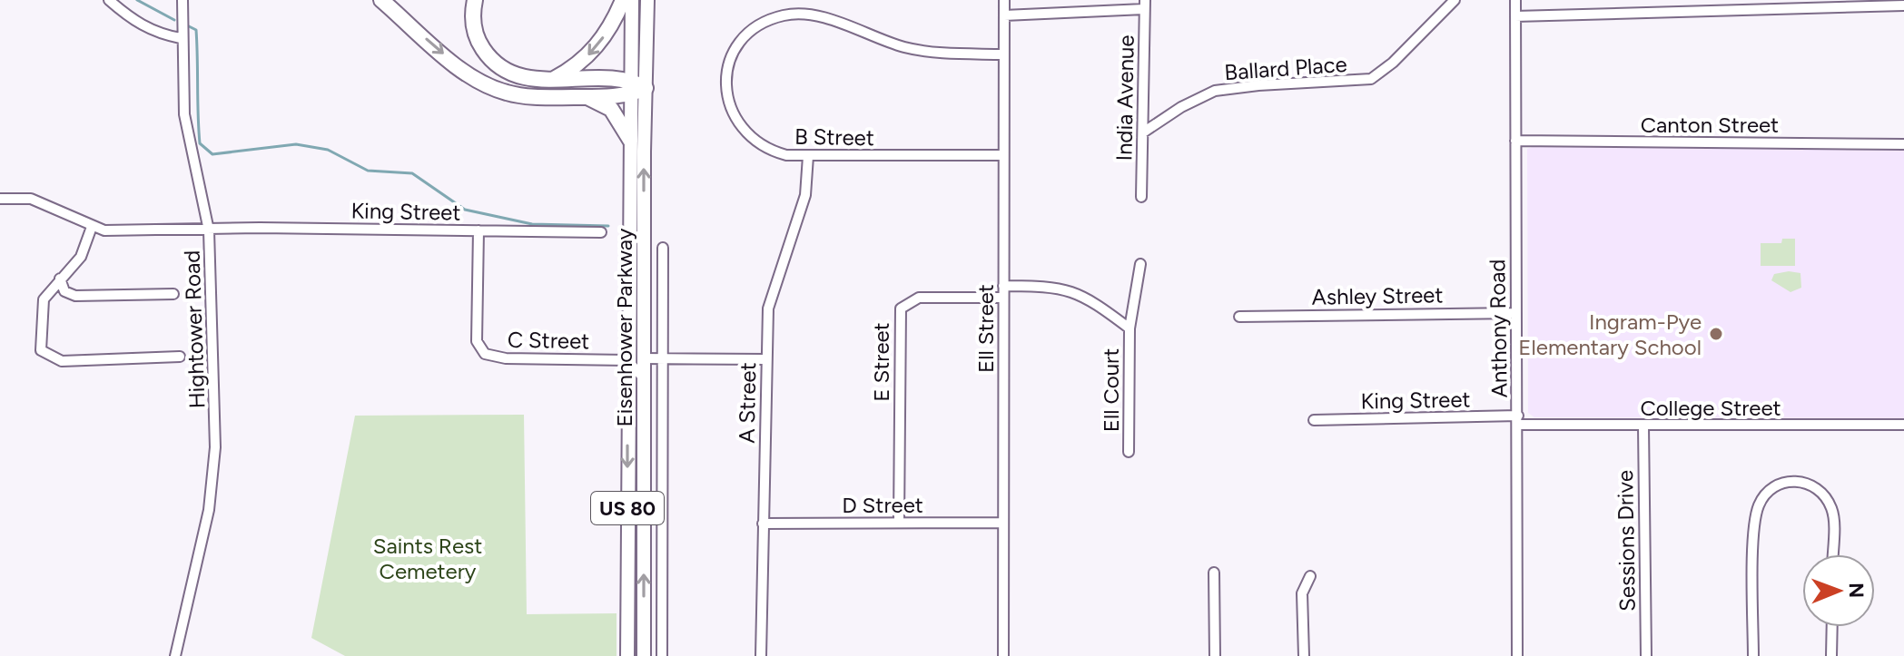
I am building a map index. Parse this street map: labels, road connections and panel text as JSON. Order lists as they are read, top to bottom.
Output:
{
  "streets": {
    "main road": ["Eisenhower Parkway", "US 80"],
    "street": [
      "Ballard Place",
      "India Avenue",
      "Canton Street",
      "B Street",
      "King Street",
      "Ashley Street",
      "Ell Street",
      "Anthony Road",
      "Hightower Road",
      "C Street",
      "E Street",
      "Ell Court",
      "A Street",
      "College Street",
      "D Street",
      "Sessions Drive"
    ]
  },
  "crossings": [
    ["Ballard Place", "India Avenue"],
    ["Canton Street", "Anthony Road"],
    ["B Street", "Ell Street"],
    ["B Street", "A Street"],
    ["King Street", "Anthony Road"],
    ["King Street", "Hightower Road"],
    ["King Street", "C Street"],
    ["King Street", "College Street"],
    ["Ashley Street", "Anthony Road"],
    ["Eisenhower Parkway", "C Street"],
    ["Ell Street", "E Street"],
    ["Ell Street", "Ell Court"],
    ["Ell Street", "D Street"],
    ["Anthony Road", "College Street"],
    ["E Street", "D Street"],
    ["A Street", "D Street"],
    ["College Street", "Sessions Drive"]
  ],
  "parks": ["Saints Rest Cemetery"],
  "places": ["Ingram-Pye Elementary School"],
  "north": "right"
}
